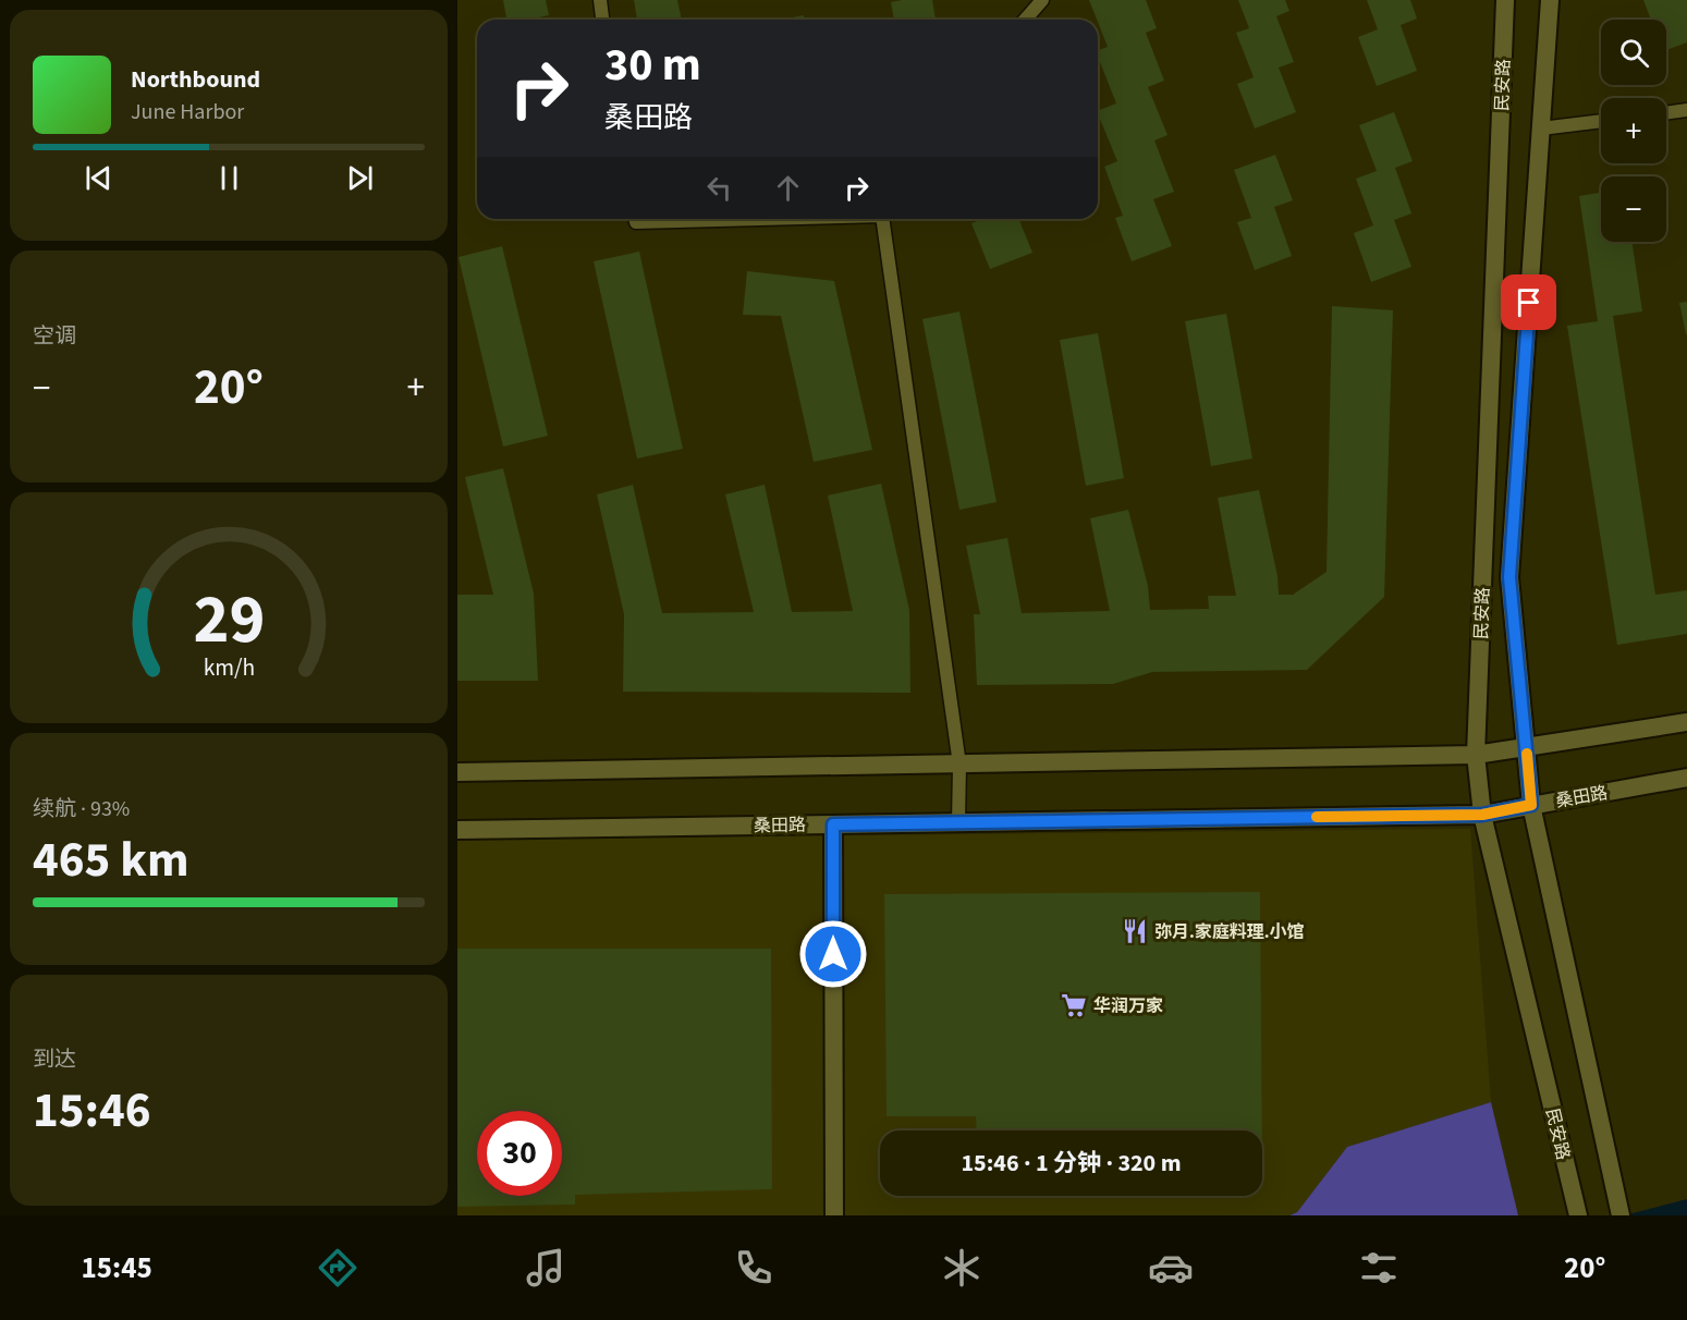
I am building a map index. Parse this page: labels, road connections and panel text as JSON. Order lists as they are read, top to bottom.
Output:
{
  "streets": {
    "main road": ["民安路", "桑田路"]
  },
  "crossings": [
    ["民安路", "桑田路"]
  ],
  "places": {
    "restaurant": ["弥月.家庭料理.小馆"],
    "supermarket": ["华润万家"]
  },
  "page": {
    "map_buttons": ["+", "−"],
    "turn": ["30 m", "桑田路"],
    "song": ["Northbound", "June Harbor"],
    "tile": [
      "空调",
      ["续航 · 93%", "465 km"],
      ["到达", "15:46"]
    ],
    "heat": ["−", "20°", "+"],
    "limit": "30",
    "trip": "15:46 · 1 分钟 · 320 m",
    "tabs": ["15:45", "20°"],
    "gauge": ["29", "km/h"]
  }
}
